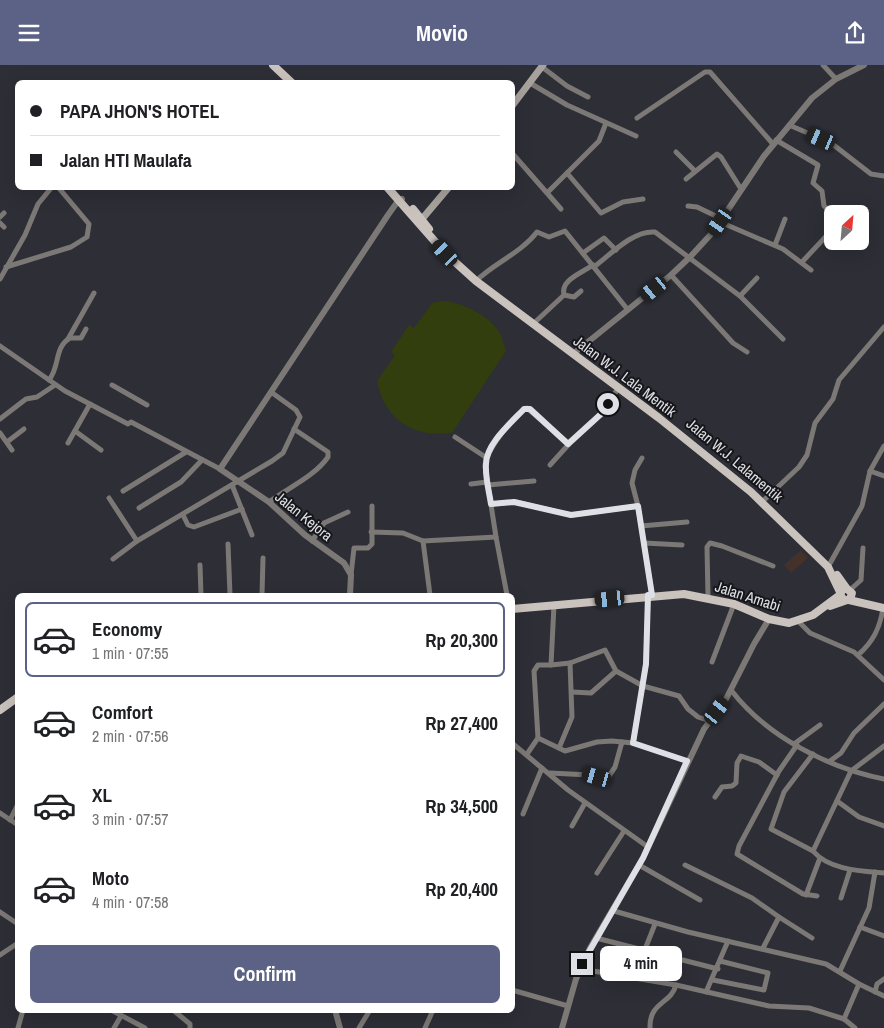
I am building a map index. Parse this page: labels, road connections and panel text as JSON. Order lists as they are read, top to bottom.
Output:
{
  "streets": {
    "main road": ["Jalan W.J. Lala Mentik", "Jalan W.J. Lalamentik", "Jalan Amabi"],
    "street": ["Jalan Kejora"]
  },
  "crossings": [
    ["Jalan W.J. Lala Mentik", "Jalan W.J. Lalamentik"],
    ["Jalan W.J. Lala Mentik", "Jalan Amabi"]
  ],
  "north": "top right",
  "page": {
    "header": "Movio",
    "banner": ["PAPA JHON'S HOTEL", "Jalan HTI Maulafa"],
    "list": [
      {
        "name": "Economy",
        "note": "1 min · 07:55",
        "value": "Rp 20,300"
      },
      {
        "name": "Comfort",
        "note": "2 min · 07:56",
        "value": "Rp 27,400"
      },
      {
        "name": "XL",
        "note": "3 min · 07:57",
        "value": "Rp 34,500"
      },
      {
        "name": "Moto",
        "note": "4 min · 07:58",
        "value": "Rp 20,400"
      }
    ],
    "buttons": "Confirm",
    "bubble": "4 min"
  }
}
